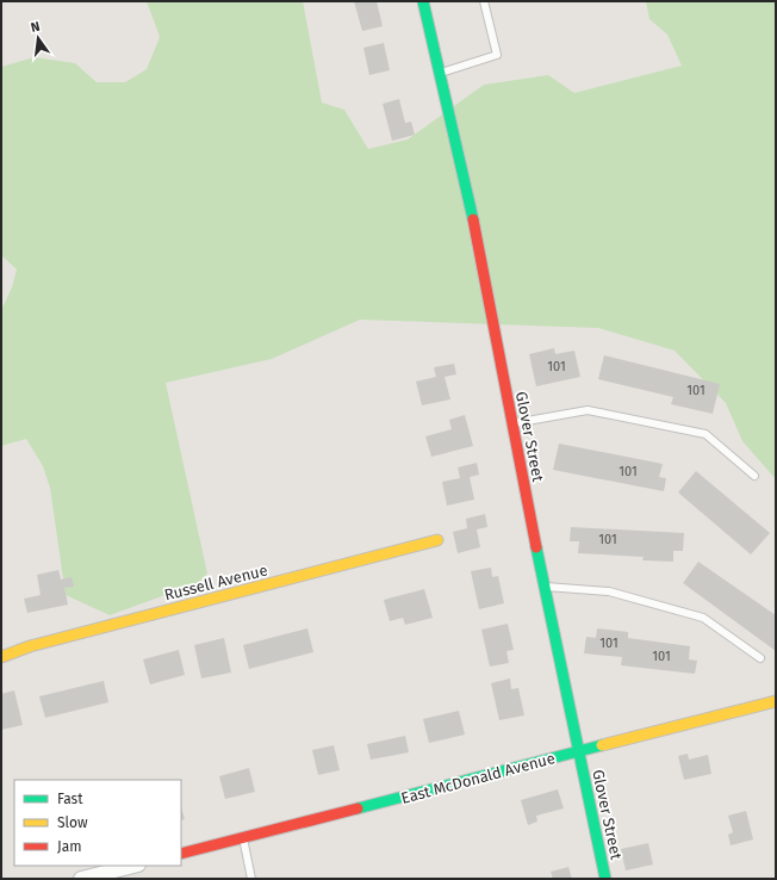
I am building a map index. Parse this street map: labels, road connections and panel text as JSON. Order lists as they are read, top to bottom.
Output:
{
  "streets": {
    "street": ["Glover Street", "Russell Avenue", "East McDonald Avenue"]
  },
  "crossings": [
    ["Glover Street", "East McDonald Avenue"]
  ],
  "house_numbers": [
    "101",
    "101",
    "101",
    "101",
    "101",
    "101"
  ],
  "legend": ["Fast", "Slow", "Jam"],
  "north": "top"
}
